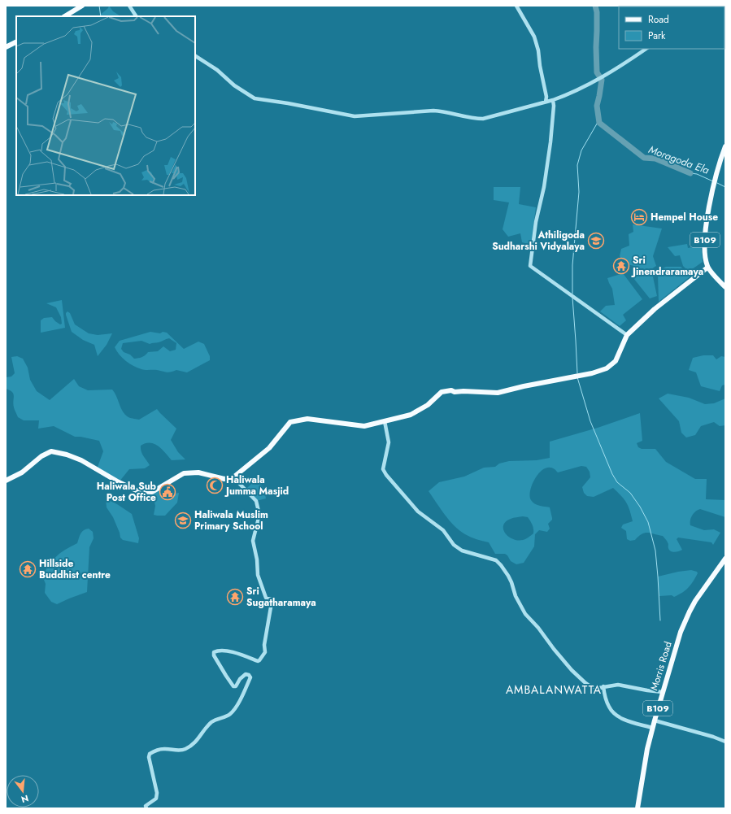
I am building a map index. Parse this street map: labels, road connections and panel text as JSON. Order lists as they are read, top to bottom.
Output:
{
  "streets": {
    "main road": ["B109", "Morris Road"]
  },
  "districts": ["AMBALANWATTA"],
  "water": ["Moragoda Ela"],
  "places": {
    "hotel": ["Hempel House"],
    "school or university": ["Athiligoda Sudharshi Vidyalaya", "Haliwala Muslim Primary School"],
    "temple": ["Sri Jinendraramaya", "Hillside Buddhist centre", "Sri Sugatharamaya"],
    "mosque": ["Haliwala Jumma Masjid"],
    "public building": ["Haliwala Sub Post Office"]
  },
  "legend": ["Road", "Park"],
  "north": "bottom"
}
